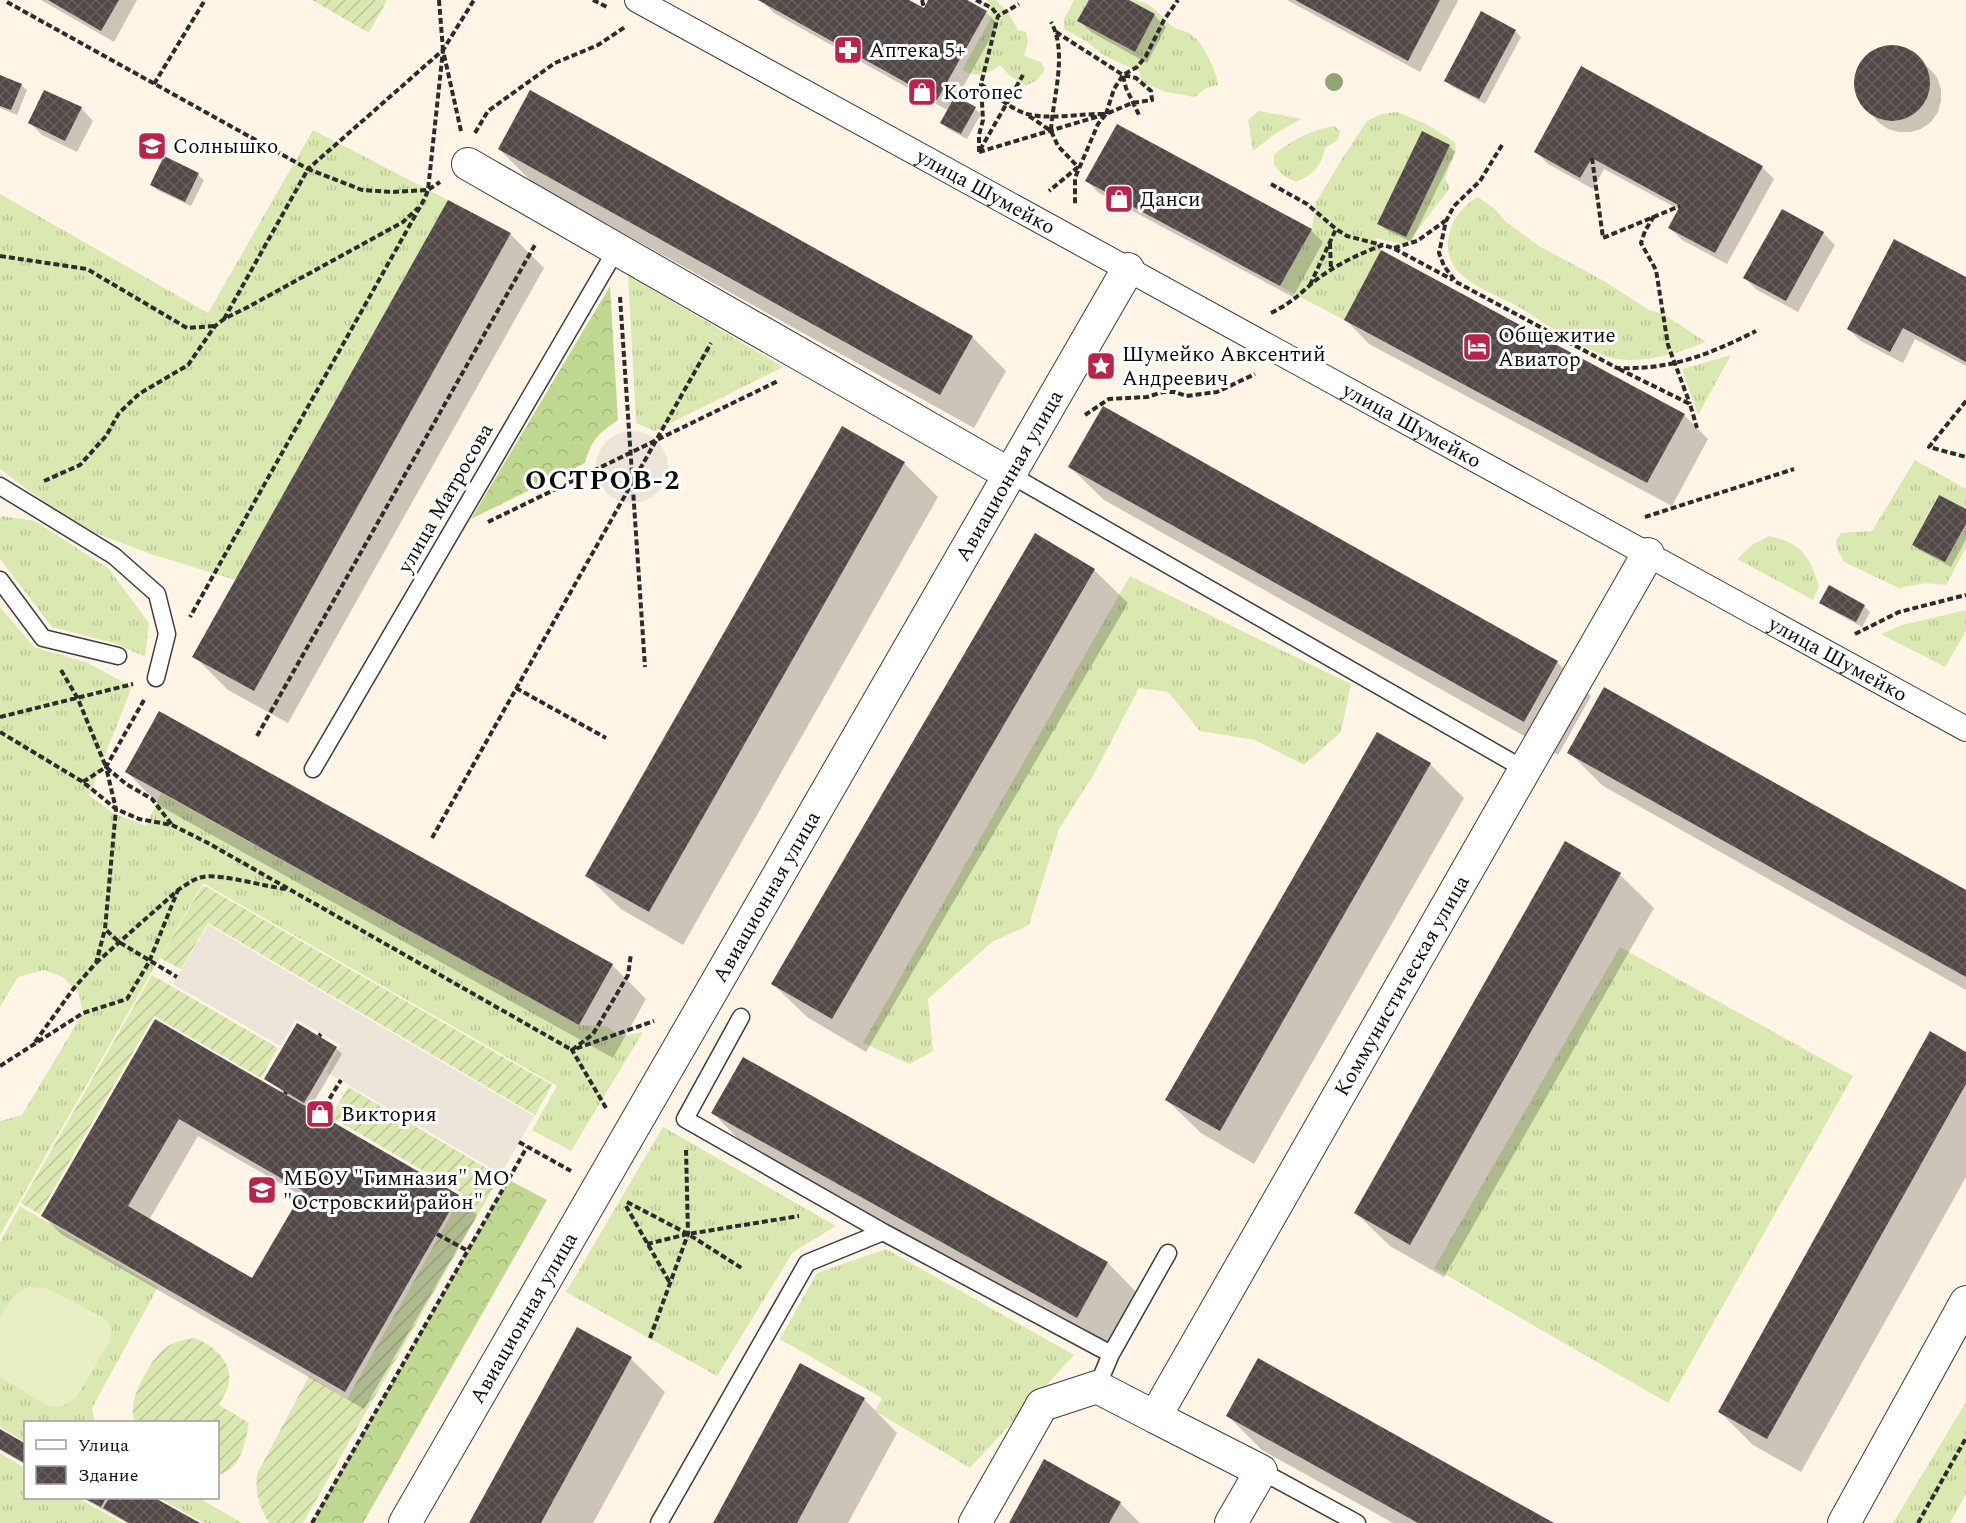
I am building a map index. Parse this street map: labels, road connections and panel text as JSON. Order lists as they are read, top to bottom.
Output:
{
  "streets": {
    "street": ["улица Шумейко", "Авиационная улица", "Коммунистическая улица"],
    "lane": ["улица Матросова"]
  },
  "crossings": [
    ["улица Шумейко", "Авиационная улица"],
    ["улица Шумейко", "Коммунистическая улица"]
  ],
  "districts": ["ОСТРОВ-2"],
  "places": {
    "pharmacy": ["Аптека 5+"],
    "shop": ["Котопес", "Данси", "Виктория"],
    "school or university": ["Солнышко", "МБОУ \"Гимназия\" МО \"Островский район\""],
    "hotel": ["Общежитие Авиатор"],
    "place": ["Шумейко Авксентий Андреевич"]
  },
  "legend": ["Улица", "Здание"]
}
